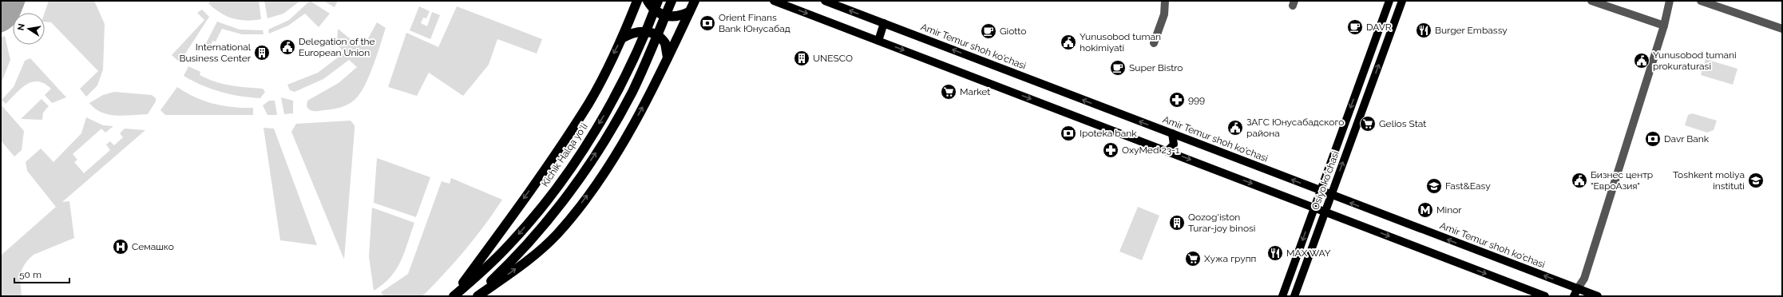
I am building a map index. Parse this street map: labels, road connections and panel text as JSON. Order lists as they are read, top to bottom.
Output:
{
  "streets": {
    "highway": ["Kichik Halqa yo'li"],
    "main road": ["Amir Temur shoh ko'chasi", "Osiyo ko'chasi"]
  },
  "crossings": [
    ["Amir Temur shoh ko'chasi", "Osiyo ko'chasi"]
  ],
  "places": {
    "bank": ["Orient Finans Bank Юнусабад", "Ipoteka bank", "Davr Bank"],
    "cafe": ["DAVR", "Giotto", "Super Bistro"],
    "restaurant": ["Burger Embassy", "MAX WAY"],
    "public building": [
      "Yunusobod tuman hokimiyati",
      "Delegation of the European Union",
      "Yunusobod tumani prokuraturasi",
      "ЗАГС Юнусабадского района",
      "Бизнес центр \"ЕвроАзия\""
    ],
    "building": ["International Business Center", "UNESCO", "Qozog'iston Turar-joy binosi"],
    "supermarket": ["Market", "Gelios Stat", "Хужа групп"],
    "pharmacy": ["999", "OxyMed 23-1"],
    "school or university": ["Toshkent moliya instituti", "Fast&Easy"],
    "metro station": ["Minor"],
    "hospital": ["Семашко"]
  },
  "scale_bar": "50 m",
  "north": "left"
}
